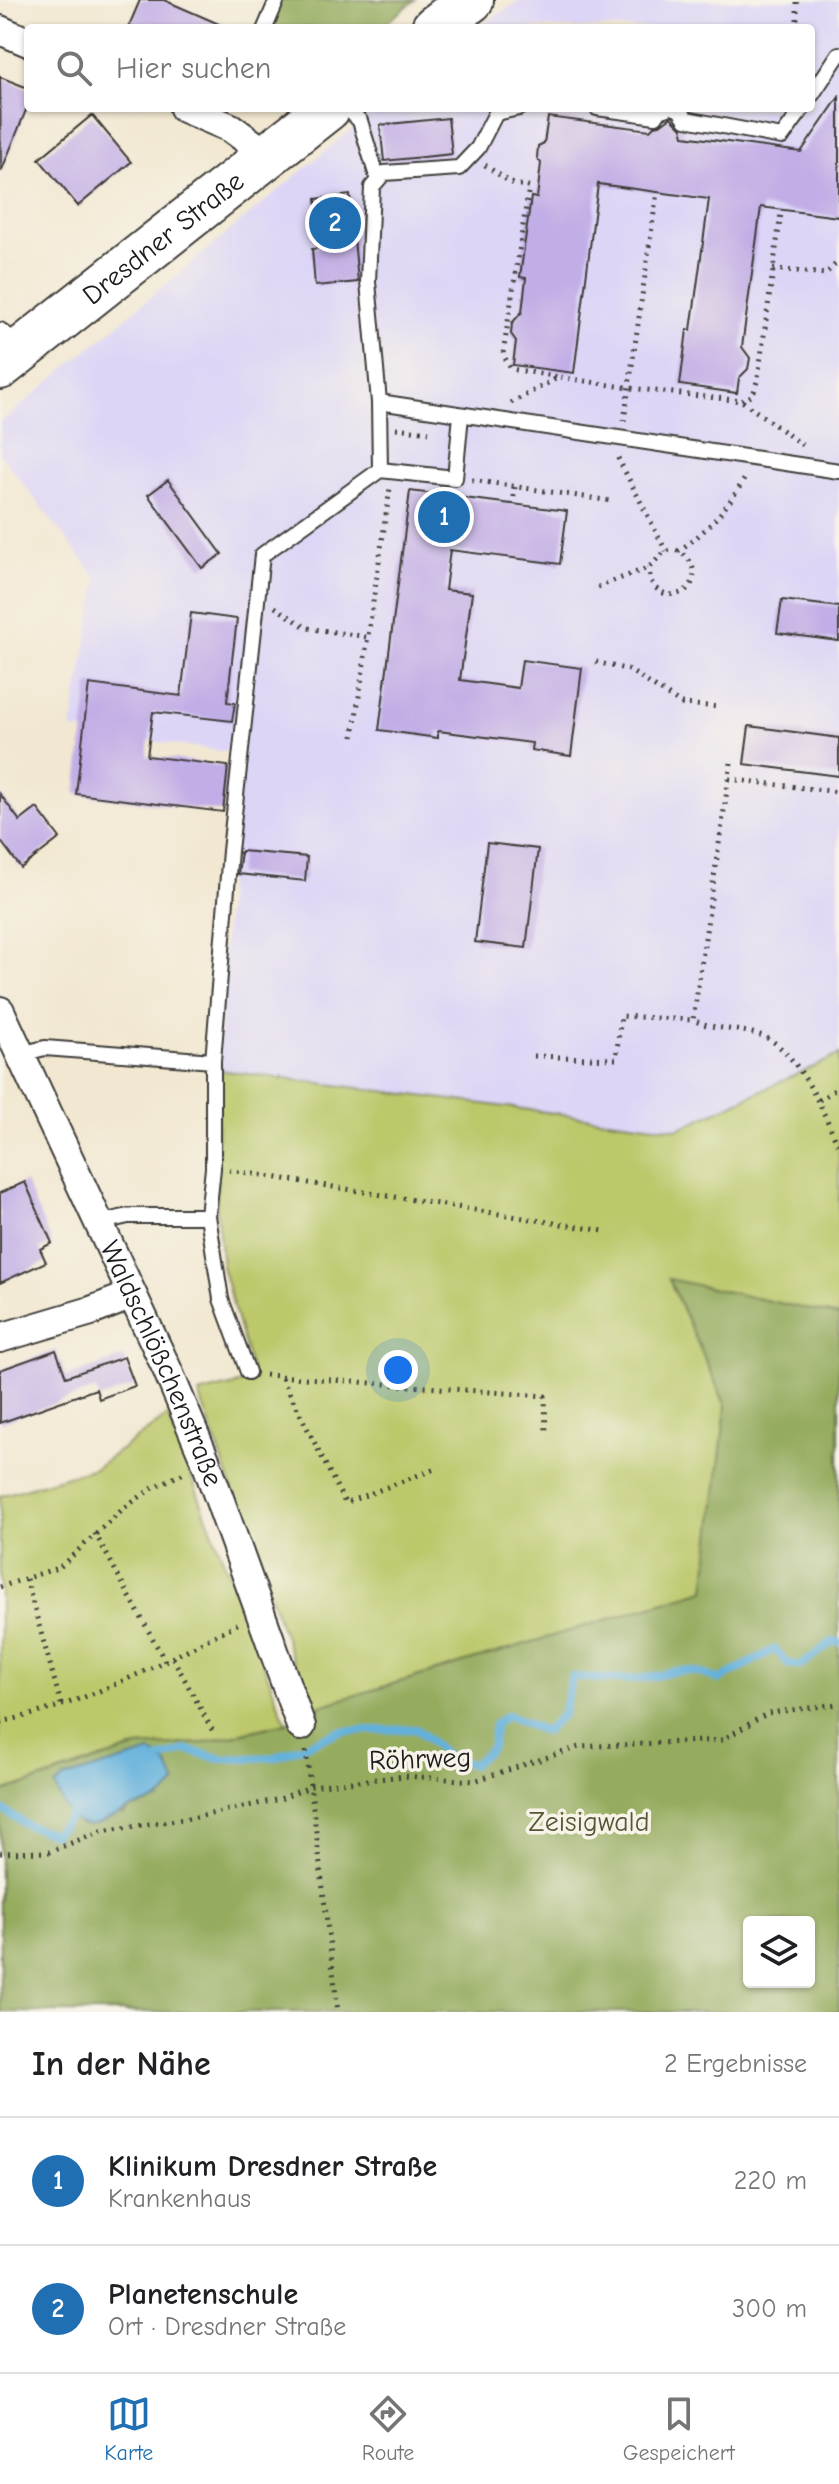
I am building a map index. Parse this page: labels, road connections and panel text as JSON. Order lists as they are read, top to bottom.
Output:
{
  "streets": {
    "main road": ["Dresdner Straße"],
    "street": ["Waldschlößchenstraße"],
    "path": ["Röhrweg"]
  },
  "parks": ["Zeisigwald"],
  "page": {
    "search": "Hier suchen",
    "pins": ["2", "1"],
    "heading": ["In der Nähe", "2 Ergebnisse"],
    "list": [
      {
        "mark": "1",
        "name": "Klinikum Dresdner Straße",
        "note": "Krankenhaus",
        "value": "220 m"
      },
      {
        "mark": "2",
        "name": "Planetenschule",
        "note": "Ort · Dresdner Straße",
        "value": "300 m"
      }
    ],
    "nav": ["Karte", "Route", "Gespeichert"]
  }
}
